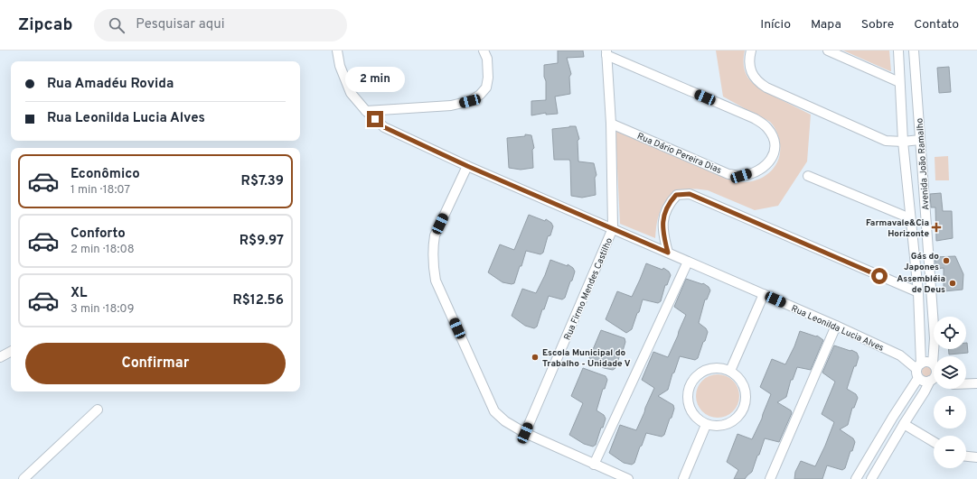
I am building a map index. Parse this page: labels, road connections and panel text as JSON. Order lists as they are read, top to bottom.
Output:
{
  "streets": {
    "street": [
      "Rua Dário Pereira Dias",
      "Avenida João Ramalho",
      "Rua Firmo Mendes Castilho",
      "Rua Leonilda Lucia Alves"
    ]
  },
  "crossings": [
    ["Rua Dário Pereira Dias", "Rua Firmo Mendes Castilho"],
    ["Avenida João Ramalho", "Rua Leonilda Lucia Alves"],
    ["Rua Firmo Mendes Castilho", "Rua Leonilda Lucia Alves"]
  ],
  "places": {
    "health": ["Farmavale&Cia Horizonte"],
    "other": ["Gás do Japones", "Assembléia de Deus", "Escola Municipal do Trabalho - Unidade V"]
  },
  "page": {
    "header": "Zipcab",
    "search": "Pesquisar aqui",
    "nav": [
      "Início",
      "Mapa",
      "Sobre",
      "Contato"
    ],
    "banner": ["Rua Amadéu Rovida", "Rua Leonilda Lucia Alves"],
    "bubble": "2 min",
    "list": [
      {
        "name": "Econômico",
        "note": "1 min · 18:07",
        "value": "R$7.39"
      },
      {
        "name": "Conforto",
        "note": "2 min · 18:08",
        "value": "R$9.97"
      },
      {
        "name": "XL",
        "note": "3 min · 18:09",
        "value": "R$12.56"
      }
    ],
    "map_buttons": ["+", "−"],
    "buttons": "Confirmar"
  }
}
